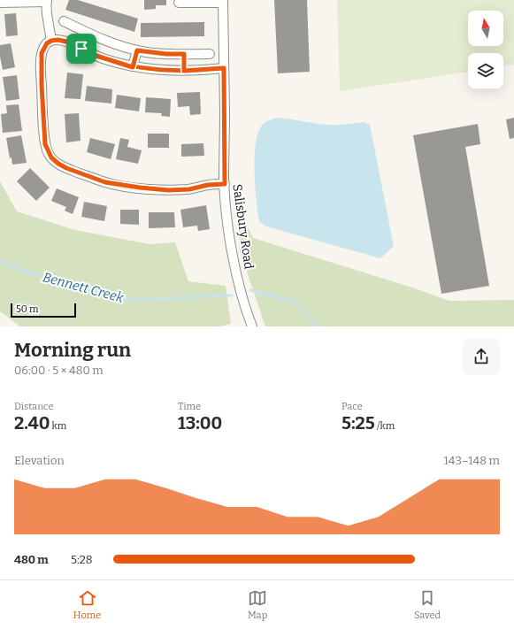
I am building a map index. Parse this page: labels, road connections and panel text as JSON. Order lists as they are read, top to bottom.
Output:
{
  "streets": {
    "street": ["Salisbury Road"]
  },
  "water": ["Bennett Creek"],
  "scale_bar": "50 m",
  "north": "top",
  "page": {
    "scale": "50 m",
    "heading": ["Morning run", "06:00 · 5 × 480 m"],
    "stats": [
      ["Distance", "2.40 km"],
      ["Time", "13:00"],
      ["Pace", "5:25 /km"]
    ],
    "chart": ["Elevation", "143–148 m"],
    "list": [
      {
        "name": "480 m",
        "note": "5:28"
      }
    ],
    "tabs": ["Home", "Map", "Saved"]
  }
}
